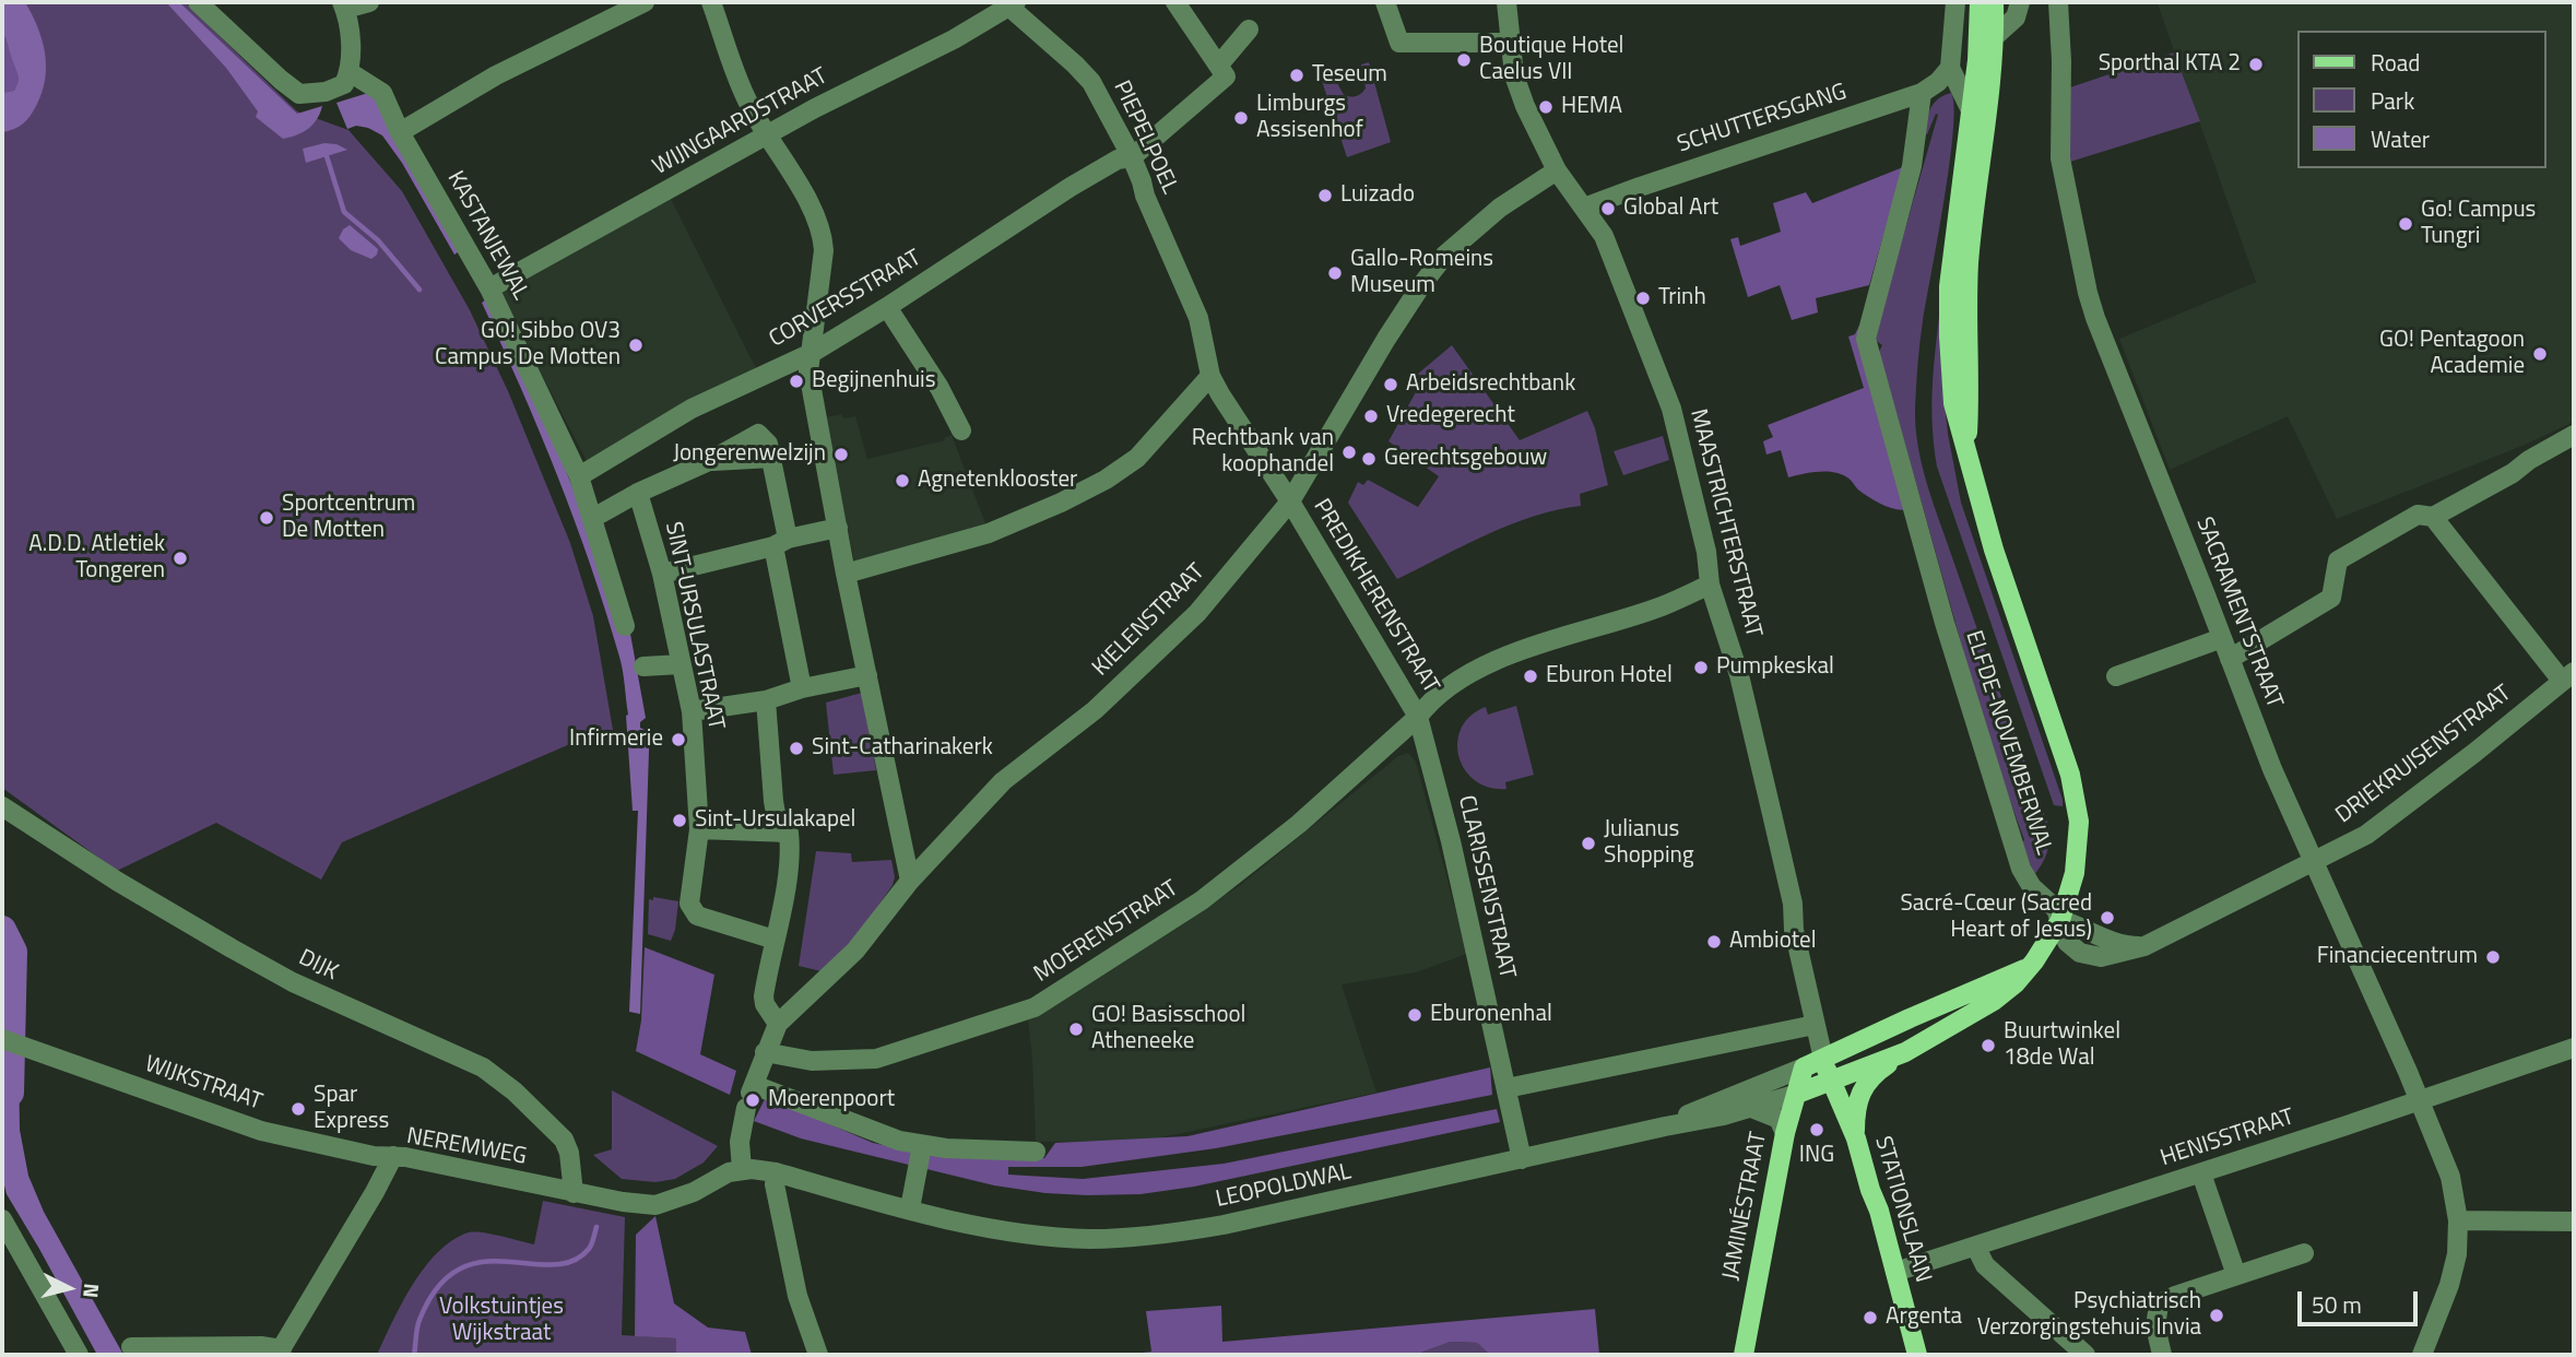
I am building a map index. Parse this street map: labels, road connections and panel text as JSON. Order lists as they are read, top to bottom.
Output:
{
  "streets": {
    "main road": [
      "MAASTRICHTERSTRAAT",
      "ELFDE-NOVEMBERWAL",
      "LEOPOLDWAL",
      "JAMINÉSTRAAT",
      "STATIONSLAAN"
    ],
    "street": [
      "SCHUTTERSGANG",
      "WIJNGAARDSTRAAT",
      "PIEPELPOEL",
      "KASTANJEWAL",
      "CORVERSSTRAAT",
      "PREDIKHERENSTRAAT",
      "SACRAMENTSTRAAT",
      "KIELENSTRAAT",
      "SINT-URSULASTRAAT",
      "DRIEKRUISENSTRAAT",
      "CLARISSENSTRAAT",
      "MOERENSTRAAT",
      "DIJK",
      "WIJKSTRAAT",
      "HENISSTRAAT",
      "NEREMWEG"
    ]
  },
  "crossings": [
    ["SCHUTTERSGANG", "MAASTRICHTERSTRAAT"],
    ["SCHUTTERSGANG", "ELFDE-NOVEMBERWAL"],
    ["WIJNGAARDSTRAAT", "PIEPELPOEL"],
    ["WIJNGAARDSTRAAT", "KASTANJEWAL"],
    ["PIEPELPOEL", "CORVERSSTRAAT"],
    ["PIEPELPOEL", "PREDIKHERENSTRAAT"],
    ["KASTANJEWAL", "CORVERSSTRAAT"],
    ["MAASTRICHTERSTRAAT", "KIELENSTRAAT"],
    ["MAASTRICHTERSTRAAT", "MOERENSTRAAT"],
    ["MAASTRICHTERSTRAAT", "LEOPOLDWAL"],
    ["MAASTRICHTERSTRAAT", "STATIONSLAAN"],
    ["PREDIKHERENSTRAAT", "KIELENSTRAAT"],
    ["PREDIKHERENSTRAAT", "CLARISSENSTRAAT"],
    ["PREDIKHERENSTRAAT", "MOERENSTRAAT"],
    ["SACRAMENTSTRAAT", "DRIEKRUISENSTRAAT"],
    ["SACRAMENTSTRAAT", "HENISSTRAAT"],
    ["KIELENSTRAAT", "MOERENSTRAAT"],
    ["ELFDE-NOVEMBERWAL", "DRIEKRUISENSTRAAT"],
    ["CLARISSENSTRAAT", "MOERENSTRAAT"],
    ["CLARISSENSTRAAT", "LEOPOLDWAL"],
    ["DIJK", "NEREMWEG"],
    ["WIJKSTRAAT", "NEREMWEG"],
    ["HENISSTRAAT", "STATIONSLAAN"],
    ["NEREMWEG", "LEOPOLDWAL"],
    ["LEOPOLDWAL", "JAMINÉSTRAAT"],
    ["LEOPOLDWAL", "STATIONSLAAN"]
  ],
  "parks": ["Volkstuintjes Wijkstraat"],
  "places": [
    "Boutique Hotel Caelus VII",
    "Sporthal KTA 2",
    "Teseum",
    "HEMA",
    "Limburgs Assisenhof",
    "Luizado",
    "Global Art",
    "Go! Campus Tungri",
    "Gallo-Romeins Museum",
    "Trinh",
    "GO! Sibbo OV3 Campus De Motten",
    "GO! Pentagoon Academie",
    "Begijnenhuis",
    "Arbeidsrechtbank",
    "Vredegerecht",
    "Rechtbank van koophandel",
    "Jongerenwelzijn",
    "Gerechtsgebouw",
    "Agnetenklooster",
    "Sportcentrum De Motten",
    "A.D.D. Atletiek Tongeren",
    "Pumpkeskal",
    "Eburon Hotel",
    "Infirmerie",
    "Sint-Catharinakerk",
    "Sint-Ursulakapel",
    "Julianus Shopping",
    "Sacré-Cœur (Sacred Heart of Jesus)",
    "Ambiotel",
    "Financiecentrum",
    "Eburonenhal",
    "GO! Basisschool Atheneeke",
    "Buurtwinkel 18de Wal",
    "Moerenpoort",
    "Spar Express",
    "ING",
    "Psychiatrisch Verzorgingstehuis Invia",
    "Argenta"
  ],
  "legend": ["Road", "Park", "Water"],
  "scale_bar": "50 m",
  "north": "right"
}
